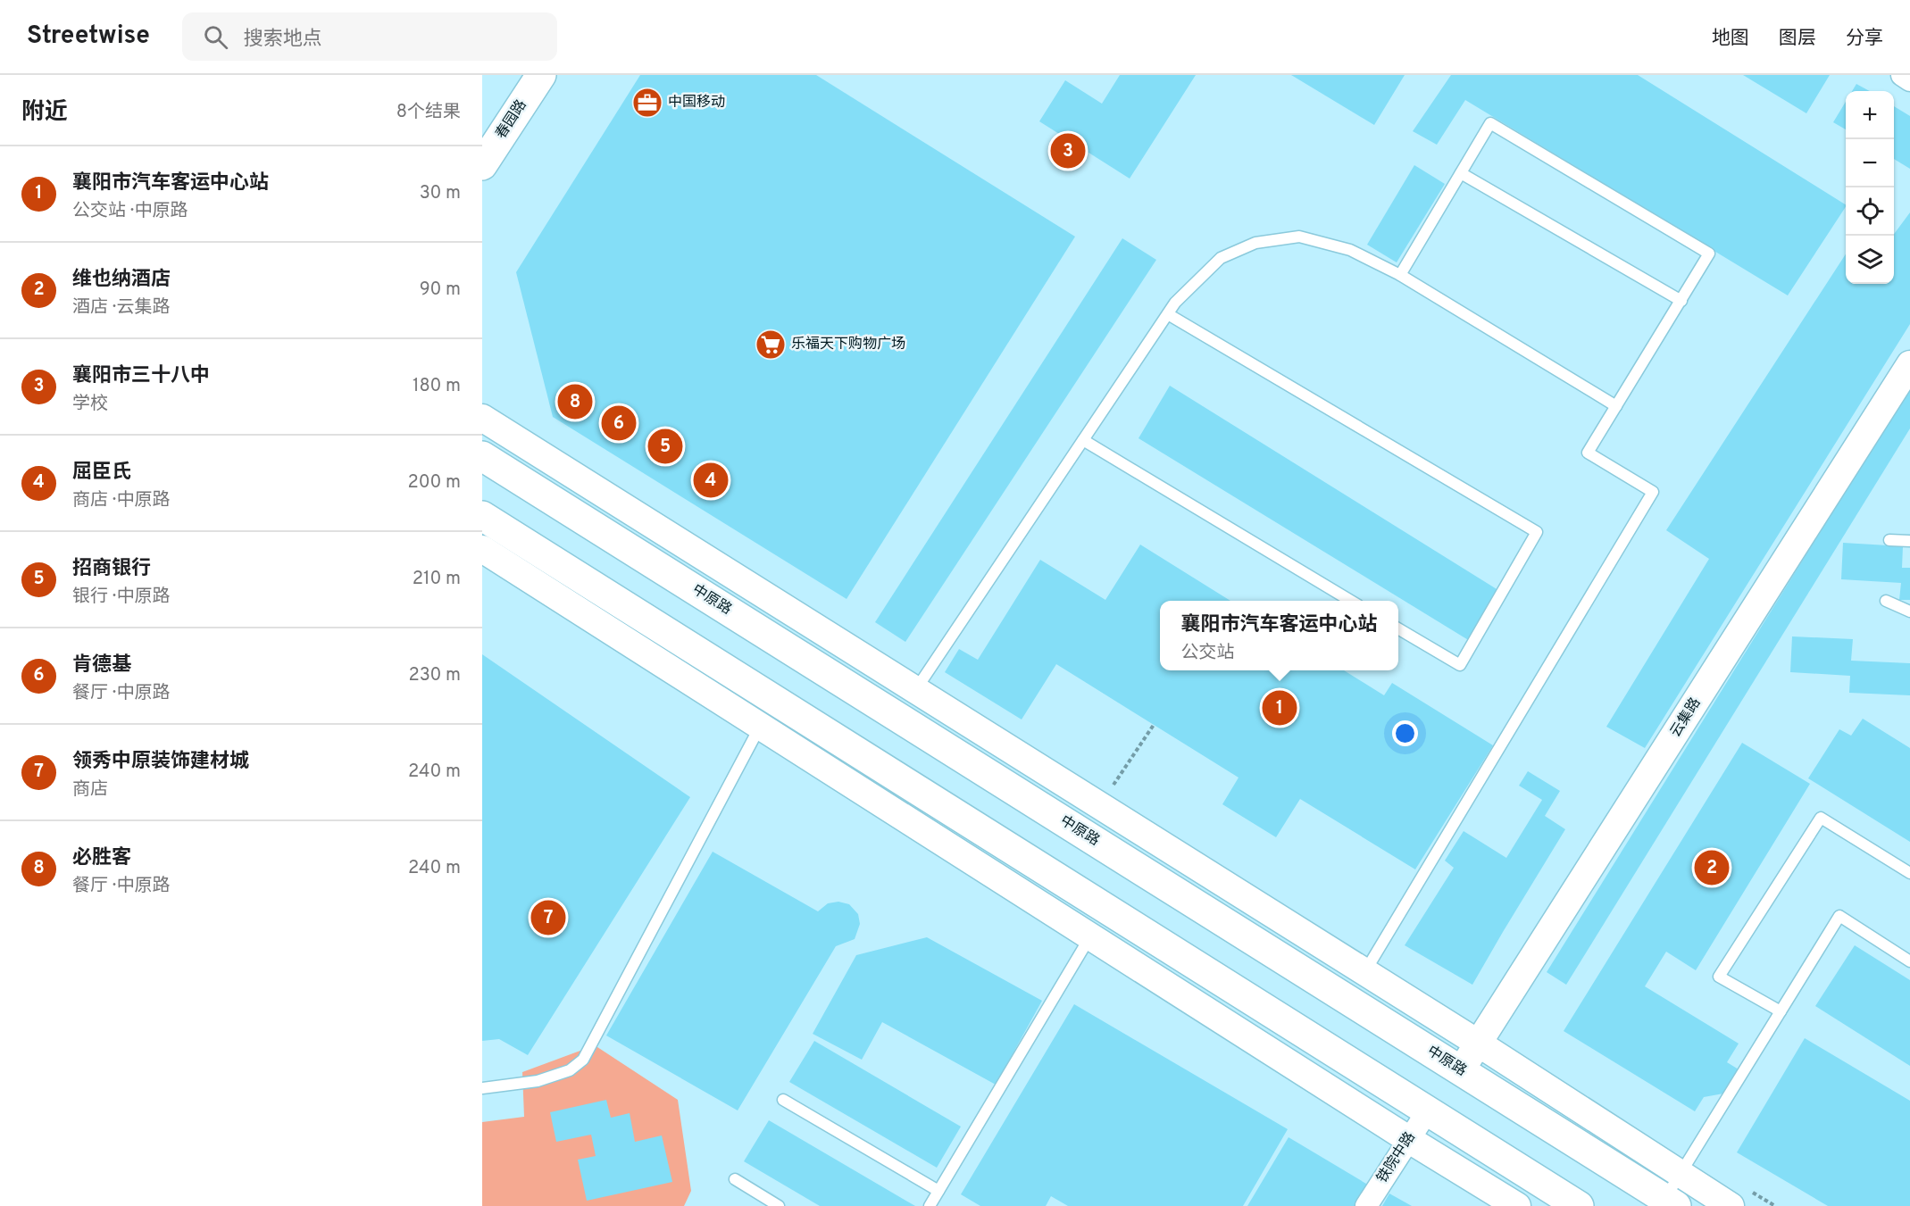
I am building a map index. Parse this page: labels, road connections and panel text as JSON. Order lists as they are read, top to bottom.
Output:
{
  "streets": {
    "main road": ["春园路", "中原路"],
    "street": ["云集路", "铁院中路"]
  },
  "crossings": [
    ["中原路", "云集路"]
  ],
  "places": {
    "office": ["中国移动"],
    "supermarket": ["乐福天下购物广场"]
  },
  "page": {
    "header": "Streetwise",
    "search": "搜索地点",
    "nav": ["地图", "图层", "分享"],
    "heading": ["附近", "8个结果"],
    "map_buttons": ["+", "−"],
    "pins": [
      "3",
      "8",
      "6",
      "5",
      "4",
      "1",
      "2",
      "7"
    ],
    "list": [
      {
        "mark": "1",
        "name": "襄阳市汽车客运中心站",
        "note": "公交站 · 中原路",
        "value": "30 m"
      },
      {
        "mark": "2",
        "name": "维也纳酒店",
        "note": "酒店 · 云集路",
        "value": "90 m"
      },
      {
        "mark": "3",
        "name": "襄阳市三十八中",
        "note": "学校",
        "value": "180 m"
      },
      {
        "mark": "4",
        "name": "屈臣氏",
        "note": "商店 · 中原路",
        "value": "200 m"
      },
      {
        "mark": "5",
        "name": "招商银行",
        "note": "银行 · 中原路",
        "value": "210 m"
      },
      {
        "mark": "6",
        "name": "肯德基",
        "note": "餐厅 · 中原路",
        "value": "230 m"
      },
      {
        "mark": "7",
        "name": "领秀中原装饰建材城",
        "note": "商店",
        "value": "240 m"
      },
      {
        "mark": "8",
        "name": "必胜客",
        "note": "餐厅 · 中原路",
        "value": "240 m"
      }
    ],
    "popup": ["襄阳市汽车客运中心站", "公交站"]
  }
}
